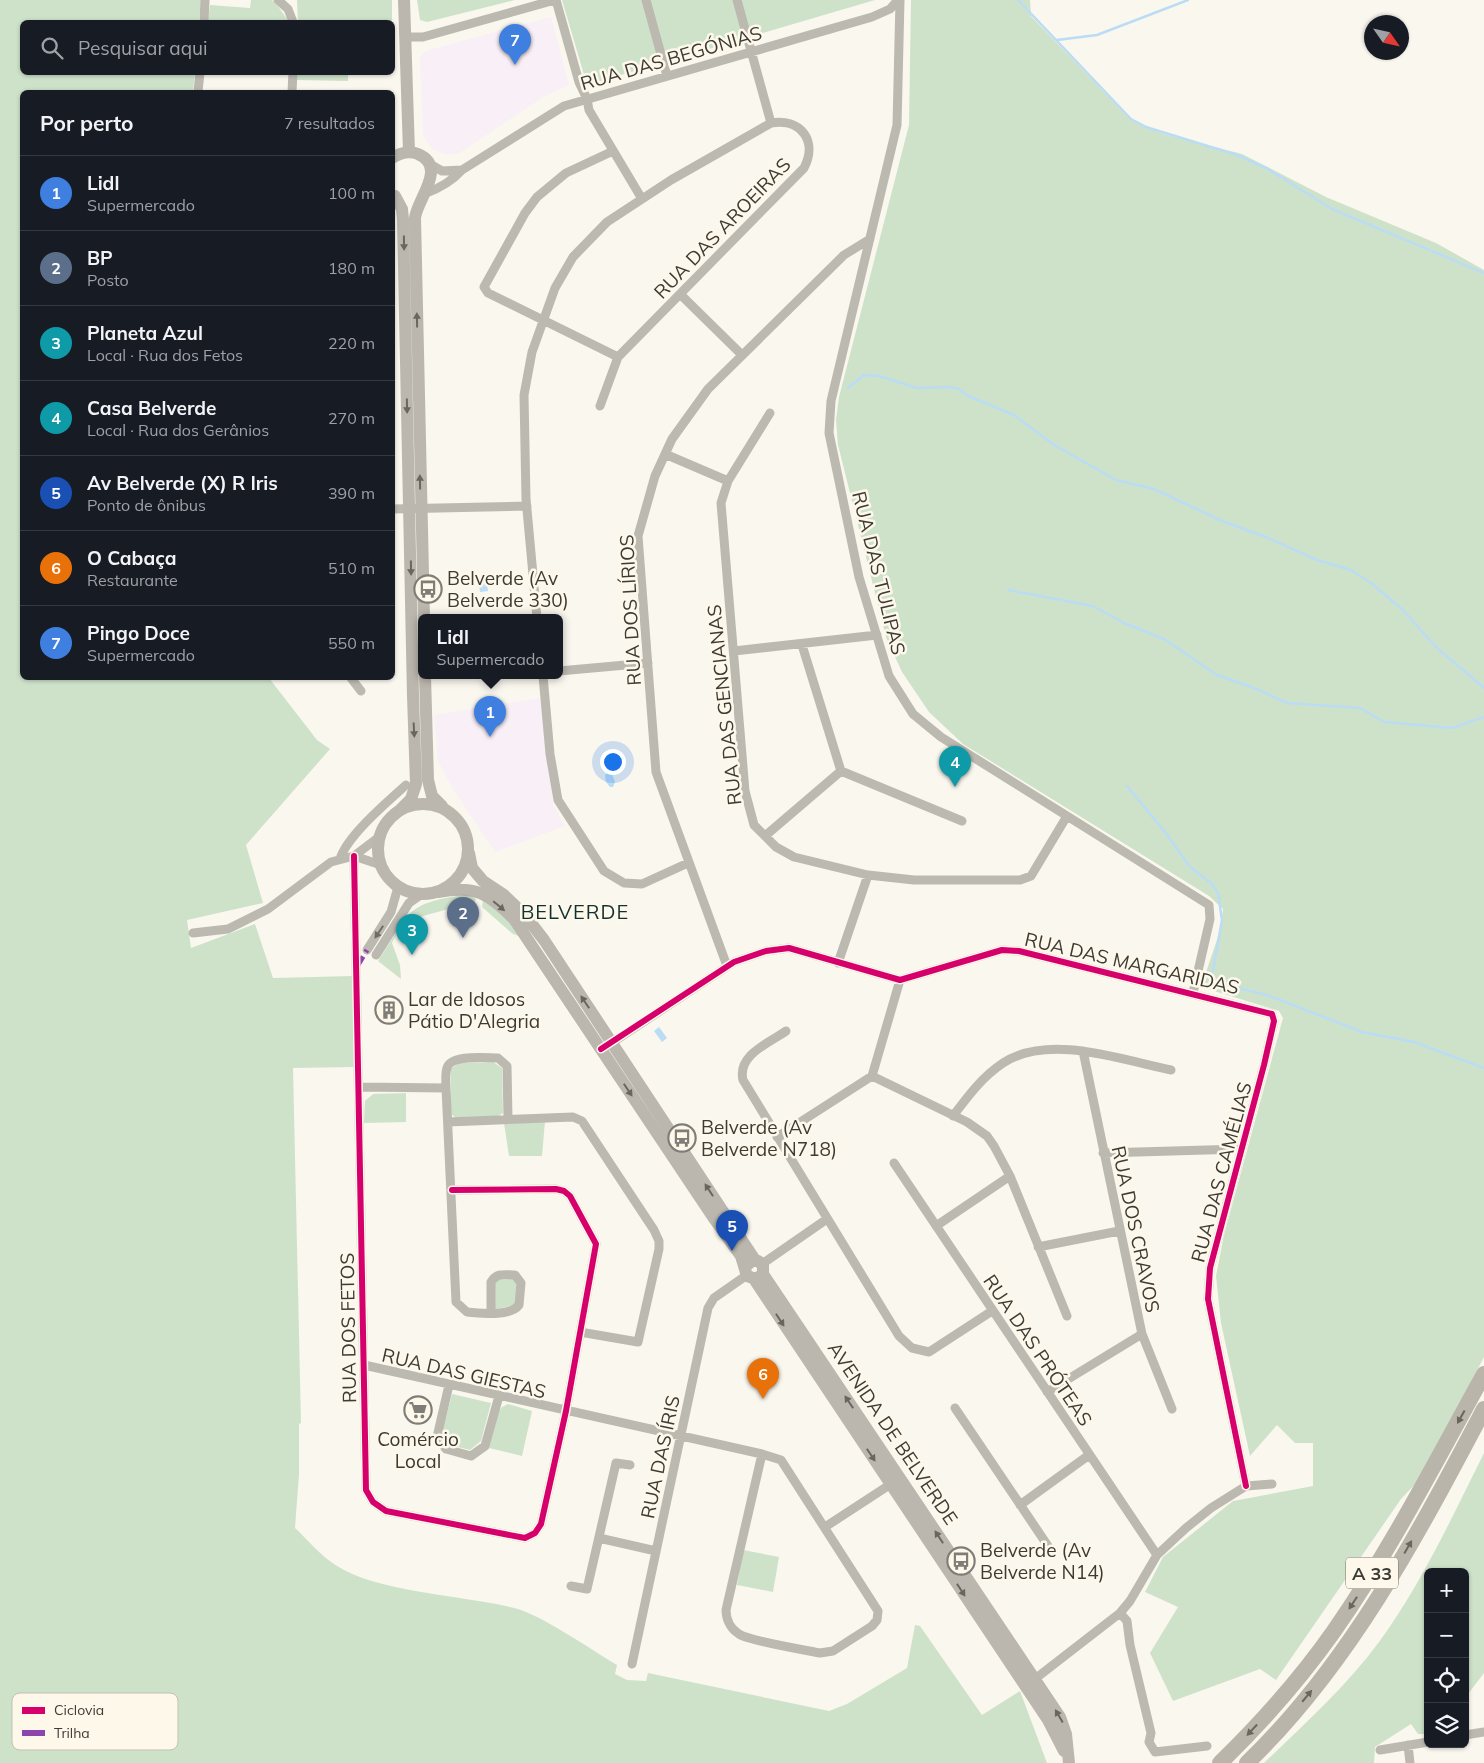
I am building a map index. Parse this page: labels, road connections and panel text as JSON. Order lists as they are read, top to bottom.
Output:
{
  "streets": {
    "highway": ["A 33"],
    "main road": ["AVENIDA DE BELVERDE"],
    "street": [
      "RUA DAS BEGÓNIAS",
      "RUA DAS AROEIRAS",
      "RUA DAS TULIPAS",
      "RUA DOS LÍRIOS",
      "RUA DAS GENCIANAS",
      "RUA DAS MARGARIDAS",
      "RUA DAS CAMÉLIAS",
      "RUA DOS CRAVOS",
      "RUA DOS FETOS",
      "RUA DAS PRÓTEAS",
      "RUA DAS GIESTAS",
      "RUA DAS ÍRIS"
    ]
  },
  "crossings": [
    ["RUA DAS BEGÓNIAS", "RUA DAS TULIPAS"],
    ["RUA DAS TULIPAS", "RUA DOS LÍRIOS"],
    ["RUA DAS TULIPAS", "RUA DAS GENCIANAS"],
    ["RUA DAS TULIPAS", "RUA DAS MARGARIDAS"],
    ["RUA DAS MARGARIDAS", "RUA DAS CAMÉLIAS"],
    ["RUA DOS FETOS", "RUA DAS GIESTAS"],
    ["RUA DAS GIESTAS", "RUA DAS ÍRIS"],
    ["AVENIDA DE BELVERDE", "RUA DAS ÍRIS"]
  ],
  "districts": ["BELVERDE"],
  "places": {
    "bus stop": ["Belverde (Av Belverde 330)", "Belverde (Av Belverde N718)", "Belverde (Av Belverde N14)"],
    "building": ["Lar de Idosos Pátio D'Alegria"],
    "supermarket": ["Comércio Local"]
  },
  "legend": ["Ciclovia", "Trilha"],
  "north": "bottom right",
  "page": {
    "search": "Pesquisar aqui",
    "pins": [
      "7",
      "1",
      "4",
      "2",
      "3",
      "5",
      "6"
    ],
    "heading": ["Por perto", "7 resultados"],
    "list": [
      {
        "mark": "1",
        "name": "Lidl",
        "note": "Supermercado",
        "value": "100 m"
      },
      {
        "mark": "2",
        "name": "BP",
        "note": "Posto",
        "value": "180 m"
      },
      {
        "mark": "3",
        "name": "Planeta Azul",
        "note": "Local · Rua dos Fetos",
        "value": "220 m"
      },
      {
        "mark": "4",
        "name": "Casa Belverde",
        "note": "Local · Rua dos Gerânios",
        "value": "270 m"
      },
      {
        "mark": "5",
        "name": "Av Belverde (X) R Iris",
        "note": "Ponto de ônibus",
        "value": "390 m"
      },
      {
        "mark": "6",
        "name": "O Cabaça",
        "note": "Restaurante",
        "value": "510 m"
      },
      {
        "mark": "7",
        "name": "Pingo Doce",
        "note": "Supermercado",
        "value": "550 m"
      }
    ],
    "popup": ["Lidl", "Supermercado"],
    "map_buttons": ["+", "−"]
  }
}
